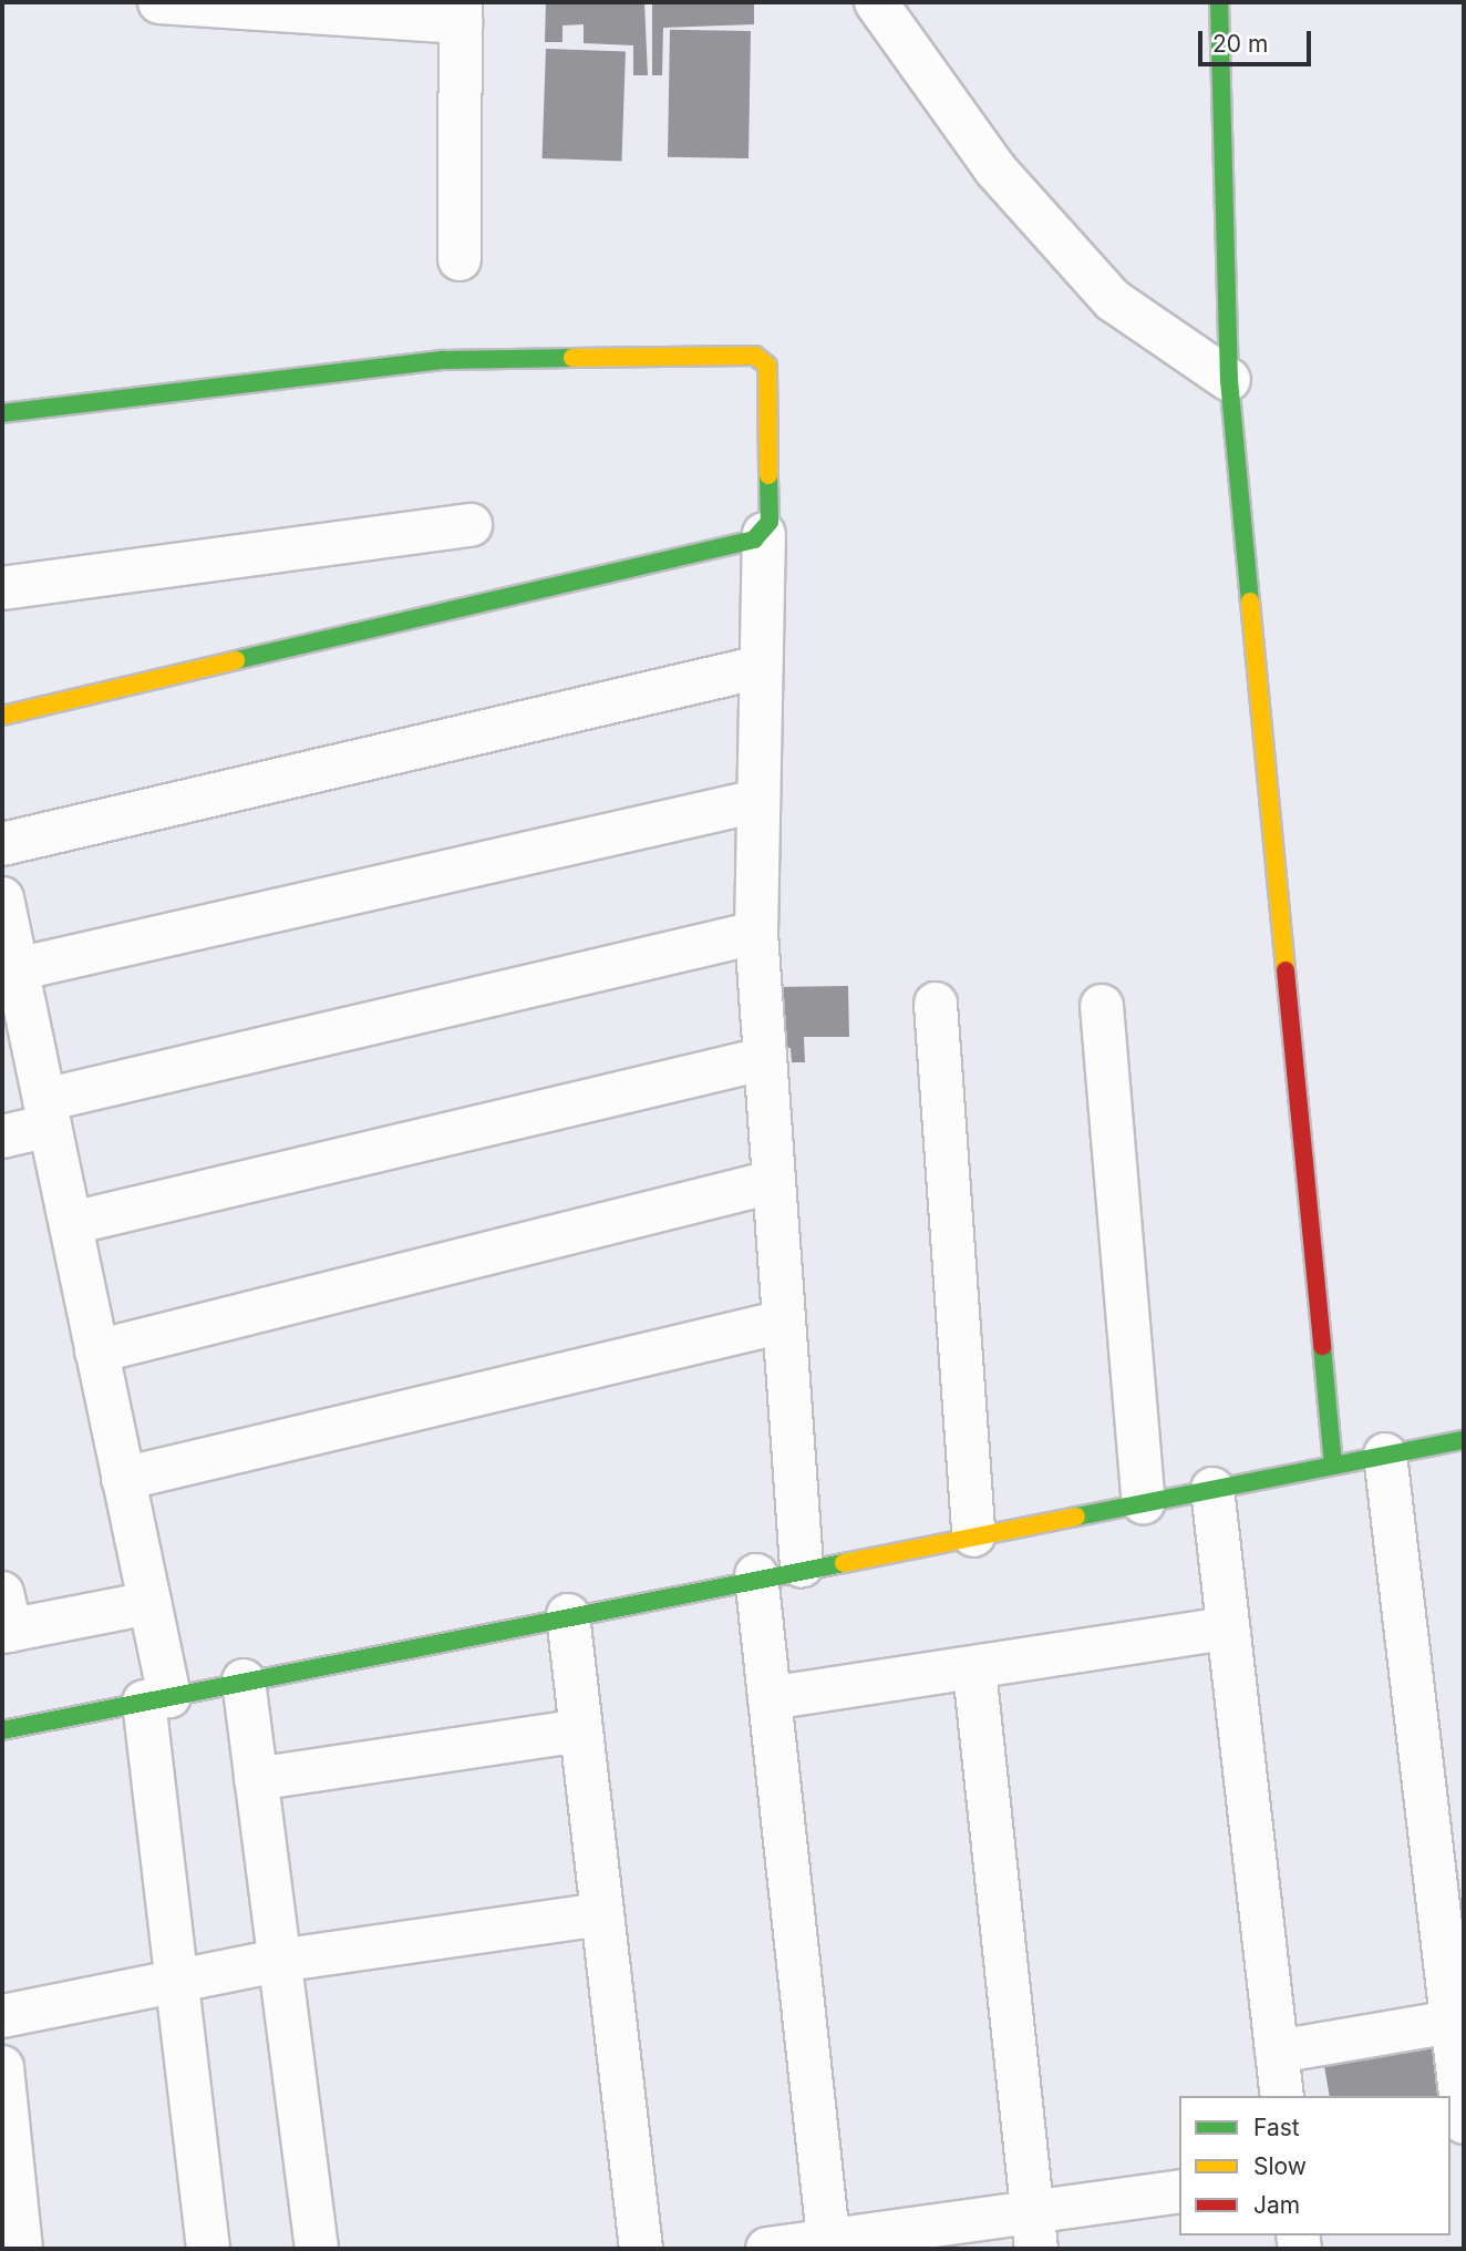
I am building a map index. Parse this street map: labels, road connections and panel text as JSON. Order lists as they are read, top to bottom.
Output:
{
  "legend": ["Fast", "Slow", "Jam"],
  "scale_bar": "20 m"
}
